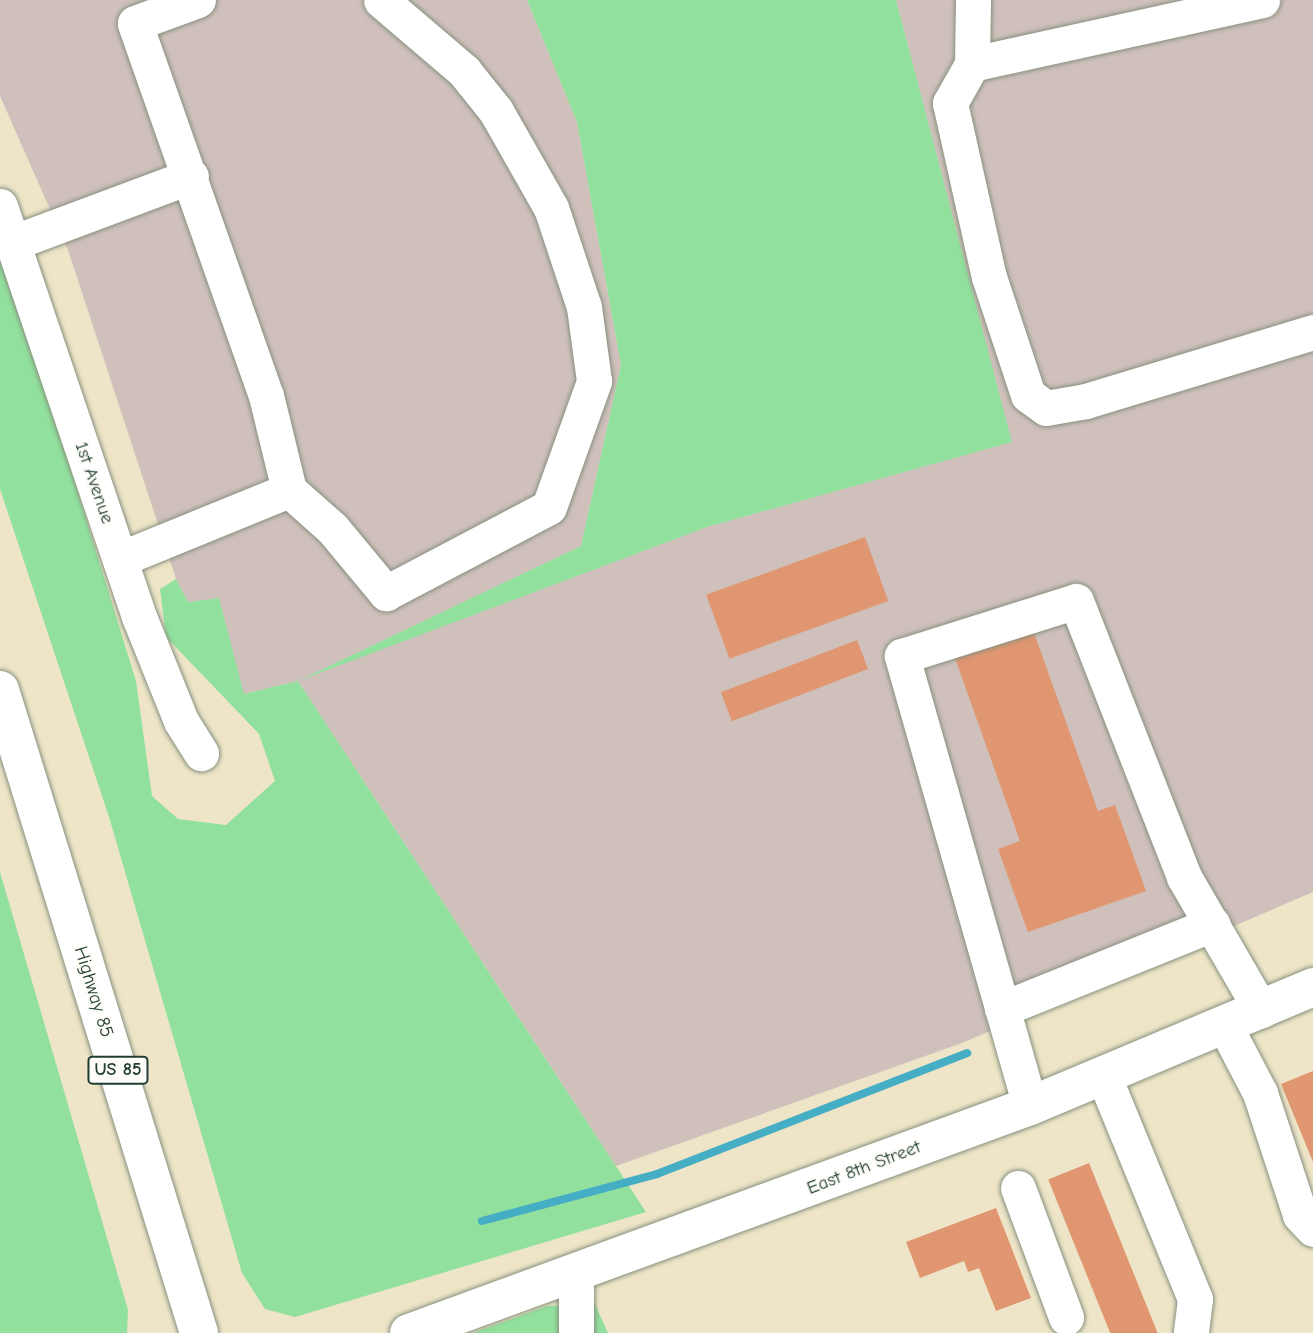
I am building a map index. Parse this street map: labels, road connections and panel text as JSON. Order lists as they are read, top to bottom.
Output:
{
  "streets": {
    "main road": ["Highway 85", "US 85", "East 8th Street"],
    "street": ["1st Avenue"]
  }
}
